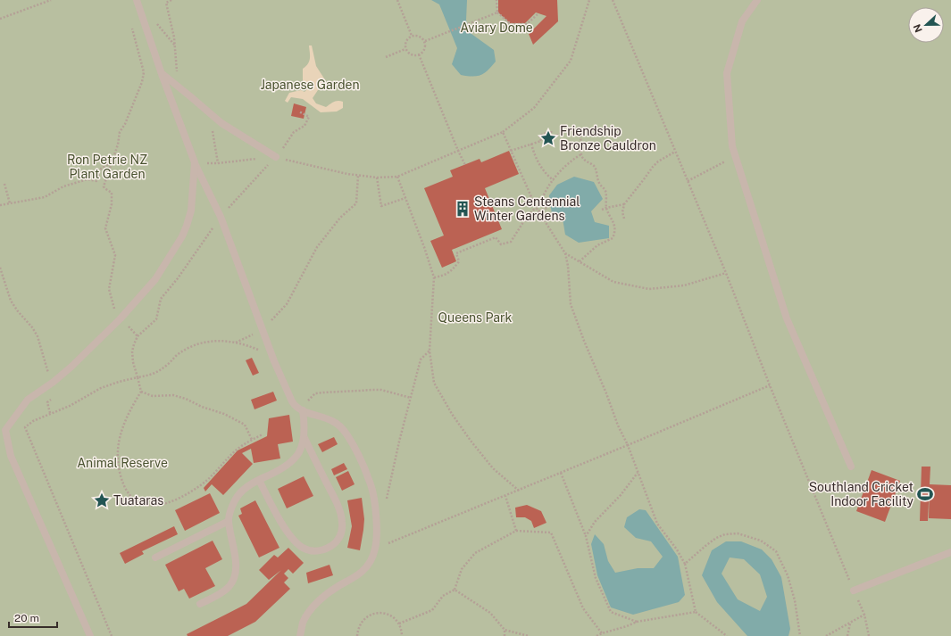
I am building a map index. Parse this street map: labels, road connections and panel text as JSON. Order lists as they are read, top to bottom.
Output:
{
  "parks": [
    "Aviary Dome",
    "Japanese Garden",
    "Ron Petrie NZ Plant Garden",
    "Queens Park",
    "Animal Reserve"
  ],
  "places": {
    "place": ["Friendship Bronze Cauldron", "Tuataras"],
    "building": ["Steans Centennial Winter Gardens"],
    "sports": ["Southland Cricket Indoor Facility"]
  },
  "scale_bar": "20 m",
  "north": "left"
}
